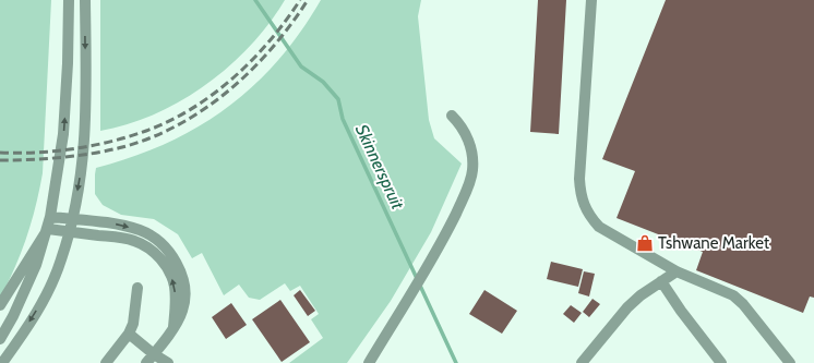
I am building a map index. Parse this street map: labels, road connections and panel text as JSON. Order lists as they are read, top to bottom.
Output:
{
  "water": ["Skinnerspruit"],
  "places": {
    "shop": ["Tshwane Market"]
  }
}
